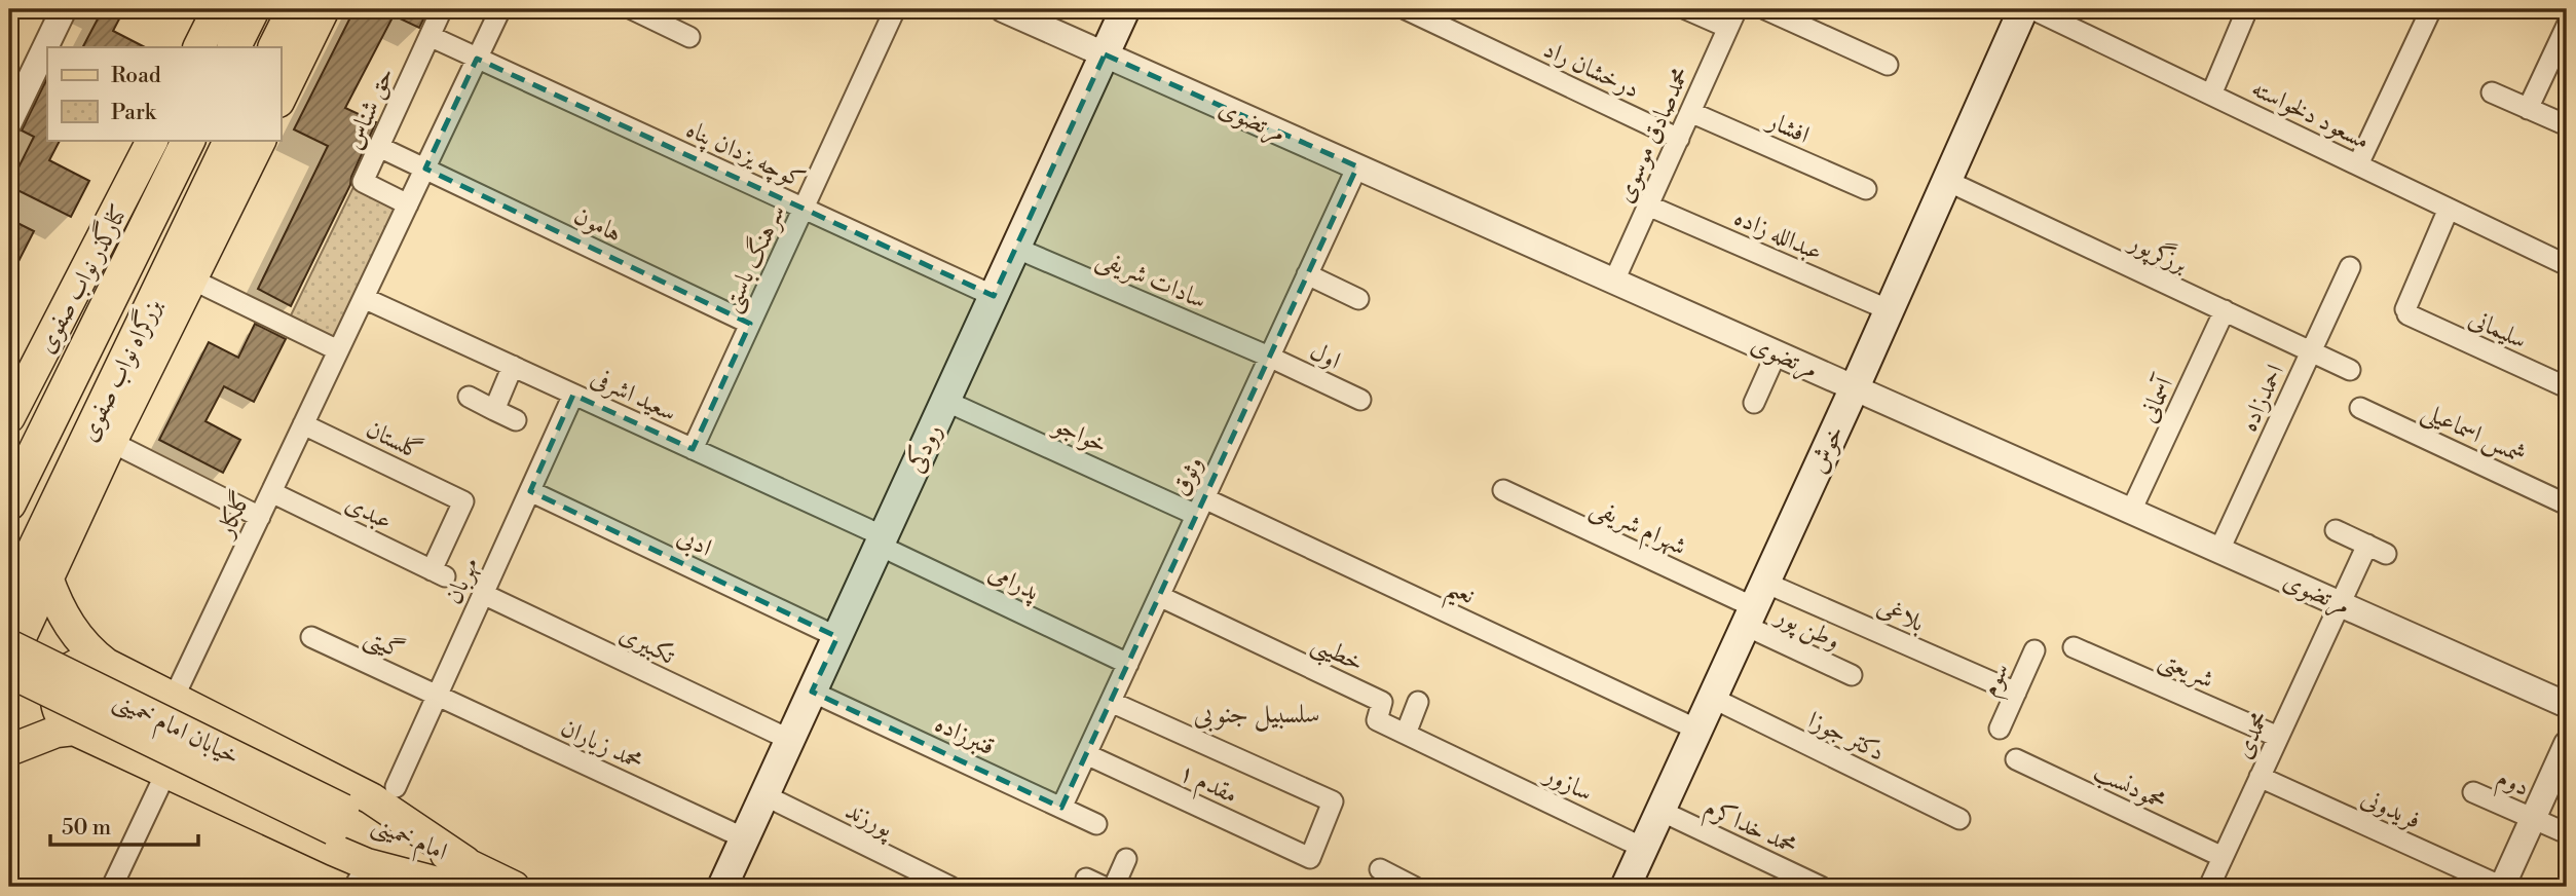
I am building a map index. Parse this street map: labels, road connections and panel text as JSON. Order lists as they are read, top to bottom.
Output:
{
  "streets": {
    "highway": ["بزرگراه نواب صفوی"],
    "main road": [
      "کنارگذر نواب صفوی",
      "رودکی",
      "خوش",
      "خیابان امام خمینی",
      "امام خمینی"
    ],
    "street": [
      "درخشان راد",
      "حق شناس",
      "مسعود دلخواسته",
      "مرتضوی",
      "افشار",
      "محمدصادق موسوی",
      "کوچه یزدان پناه",
      "هامون",
      "عبدالله زاده",
      "برزگرپور",
      "سرهنگ باستی",
      "سادات شریفی",
      "سلیمانی",
      "اول",
      "سعید اشرفی",
      "احمدزاده",
      "آسمانی",
      "شمس اسماعیلی",
      "خواجو",
      "گلستان",
      "وثوق",
      "عبدی",
      "گلکار",
      "شهرام شریفی",
      "ادبی",
      "مهربان",
      "پدرامی",
      "نعیم",
      "بلاغی",
      "وطن پور",
      "گیتی",
      "تکبیری",
      "خطیبی",
      "شریعتی",
      "سوم",
      "قنبرزاده",
      "محمدی",
      "دکتر جوزا",
      "محمد زیاران",
      "دوم",
      "مقدم ۱",
      "سازور",
      "محمودنسب",
      "فریدونی",
      "پورزند",
      "محمد خداکرم"
    ]
  },
  "crossings": [
    ["درخشان راد", "محمدصادق موسوی"],
    ["حق شناس", "کوچه یزدان پناه"],
    ["حق شناس", "هامون"],
    ["حق شناس", "گلکار"],
    ["مسعود دلخواسته", "سلیمانی"],
    ["مرتضوی", "محمدصادق موسوی"],
    ["مرتضوی", "احمدزاده"],
    ["مرتضوی", "آسمانی"],
    ["مرتضوی", "رودکی"],
    ["مرتضوی", "خوش"],
    ["مرتضوی", "وثوق"],
    ["مرتضوی", "محمدی"],
    ["افشار", "محمدصادق موسوی"],
    ["محمدصادق موسوی", "عبدالله زاده"],
    ["کوچه یزدان پناه", "سرهنگ باستی"],
    ["کوچه یزدان پناه", "رودکی"],
    ["کوچه یزدان پناه", "گلکار"],
    ["هامون", "سرهنگ باستی"],
    ["هامون", "گلکار"],
    ["عبدالله زاده", "خوش"],
    ["برزگرپور", "احمدزاده"],
    ["برزگرپور", "آسمانی"],
    ["برزگرپور", "خوش"],
    ["سرهنگ باستی", "سعید اشرفی"],
    ["سادات شریفی", "اول"],
    ["سادات شریفی", "رودکی"],
    ["سادات شریفی", "وثوق"],
    ["اول", "وثوق"],
    ["سعید اشرفی", "رودکی"],
    ["سعید اشرفی", "گلکار"],
    ["سعید اشرفی", "مهربان"],
    ["سعید اشرفی", "پدرامی"],
    ["خواجو", "رودکی"],
    ["خواجو", "وثوق"],
    ["خواجو", "نعیم"],
    ["گلستان", "عبدی"],
    ["گلستان", "گلکار"],
    ["رودکی", "ادبی"],
    ["رودکی", "پدرامی"],
    ["رودکی", "تکبیری"],
    ["رودکی", "قنبرزاده"],
    ["رودکی", "محمد زیاران"],
    ["رودکی", "پورزند"],
    ["خوش", "شهرام شریفی"],
    ["خوش", "نعیم"],
    ["خوش", "بلاغی"],
    ["خوش", "وطن پور"],
    ["خوش", "دکتر جوزا"],
    ["خوش", "سازور"],
    ["خوش", "محمد خداکرم"],
    ["وثوق", "پدرامی"],
    ["وثوق", "نعیم"],
    ["وثوق", "خطیبی"],
    ["وثوق", "قنبرزاده"],
    ["وثوق", "مقدم ۱"],
    ["عبدی", "گلکار"],
    ["شهرام شریفی", "بلاغی"],
    ["شهرام شریفی", "وطن پور"],
    ["ادبی", "مهربان"],
    ["مهربان", "گیتی"],
    ["مهربان", "تکبیری"],
    ["مهربان", "محمد زیاران"],
    ["بلاغی", "وطن پور"],
    ["بلاغی", "سوم"],
    ["گیتی", "محمد زیاران"],
    ["خطیبی", "سازور"],
    ["شریعتی", "محمدی"],
    ["خیابان امام خمینی", "امام خمینی"],
    ["محمدی", "محمودنسب"],
    ["محمدی", "فریدونی"]
  ],
  "districts": ["سلسبیل جنوبی"],
  "legend": ["Road", "Park"],
  "scale_bar": "50 m"
}
